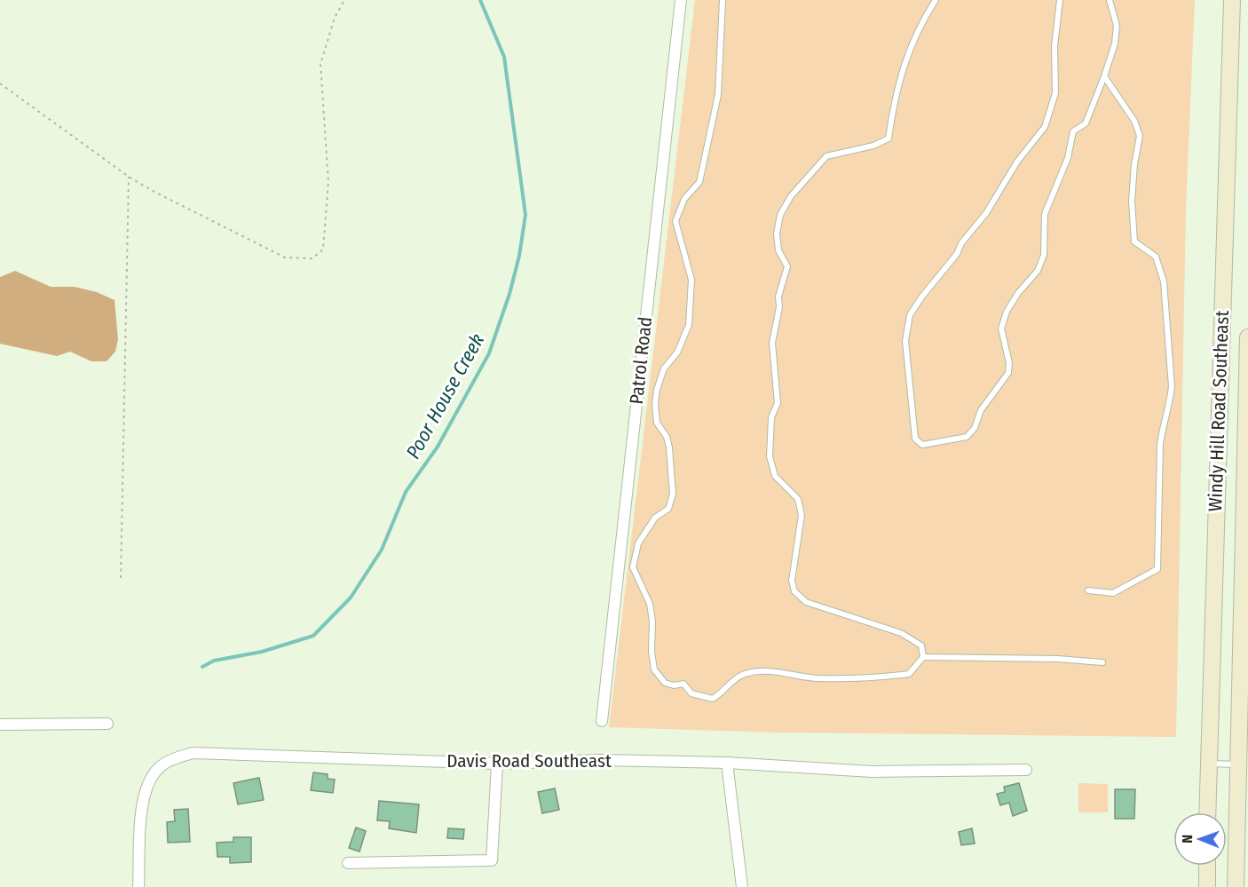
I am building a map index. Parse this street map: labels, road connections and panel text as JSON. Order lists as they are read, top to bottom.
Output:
{
  "streets": {
    "main road": ["Windy Hill Road Southeast"],
    "street": ["Patrol Road", "Davis Road Southeast"]
  },
  "water": ["Poor House Creek"],
  "north": "left"
}
